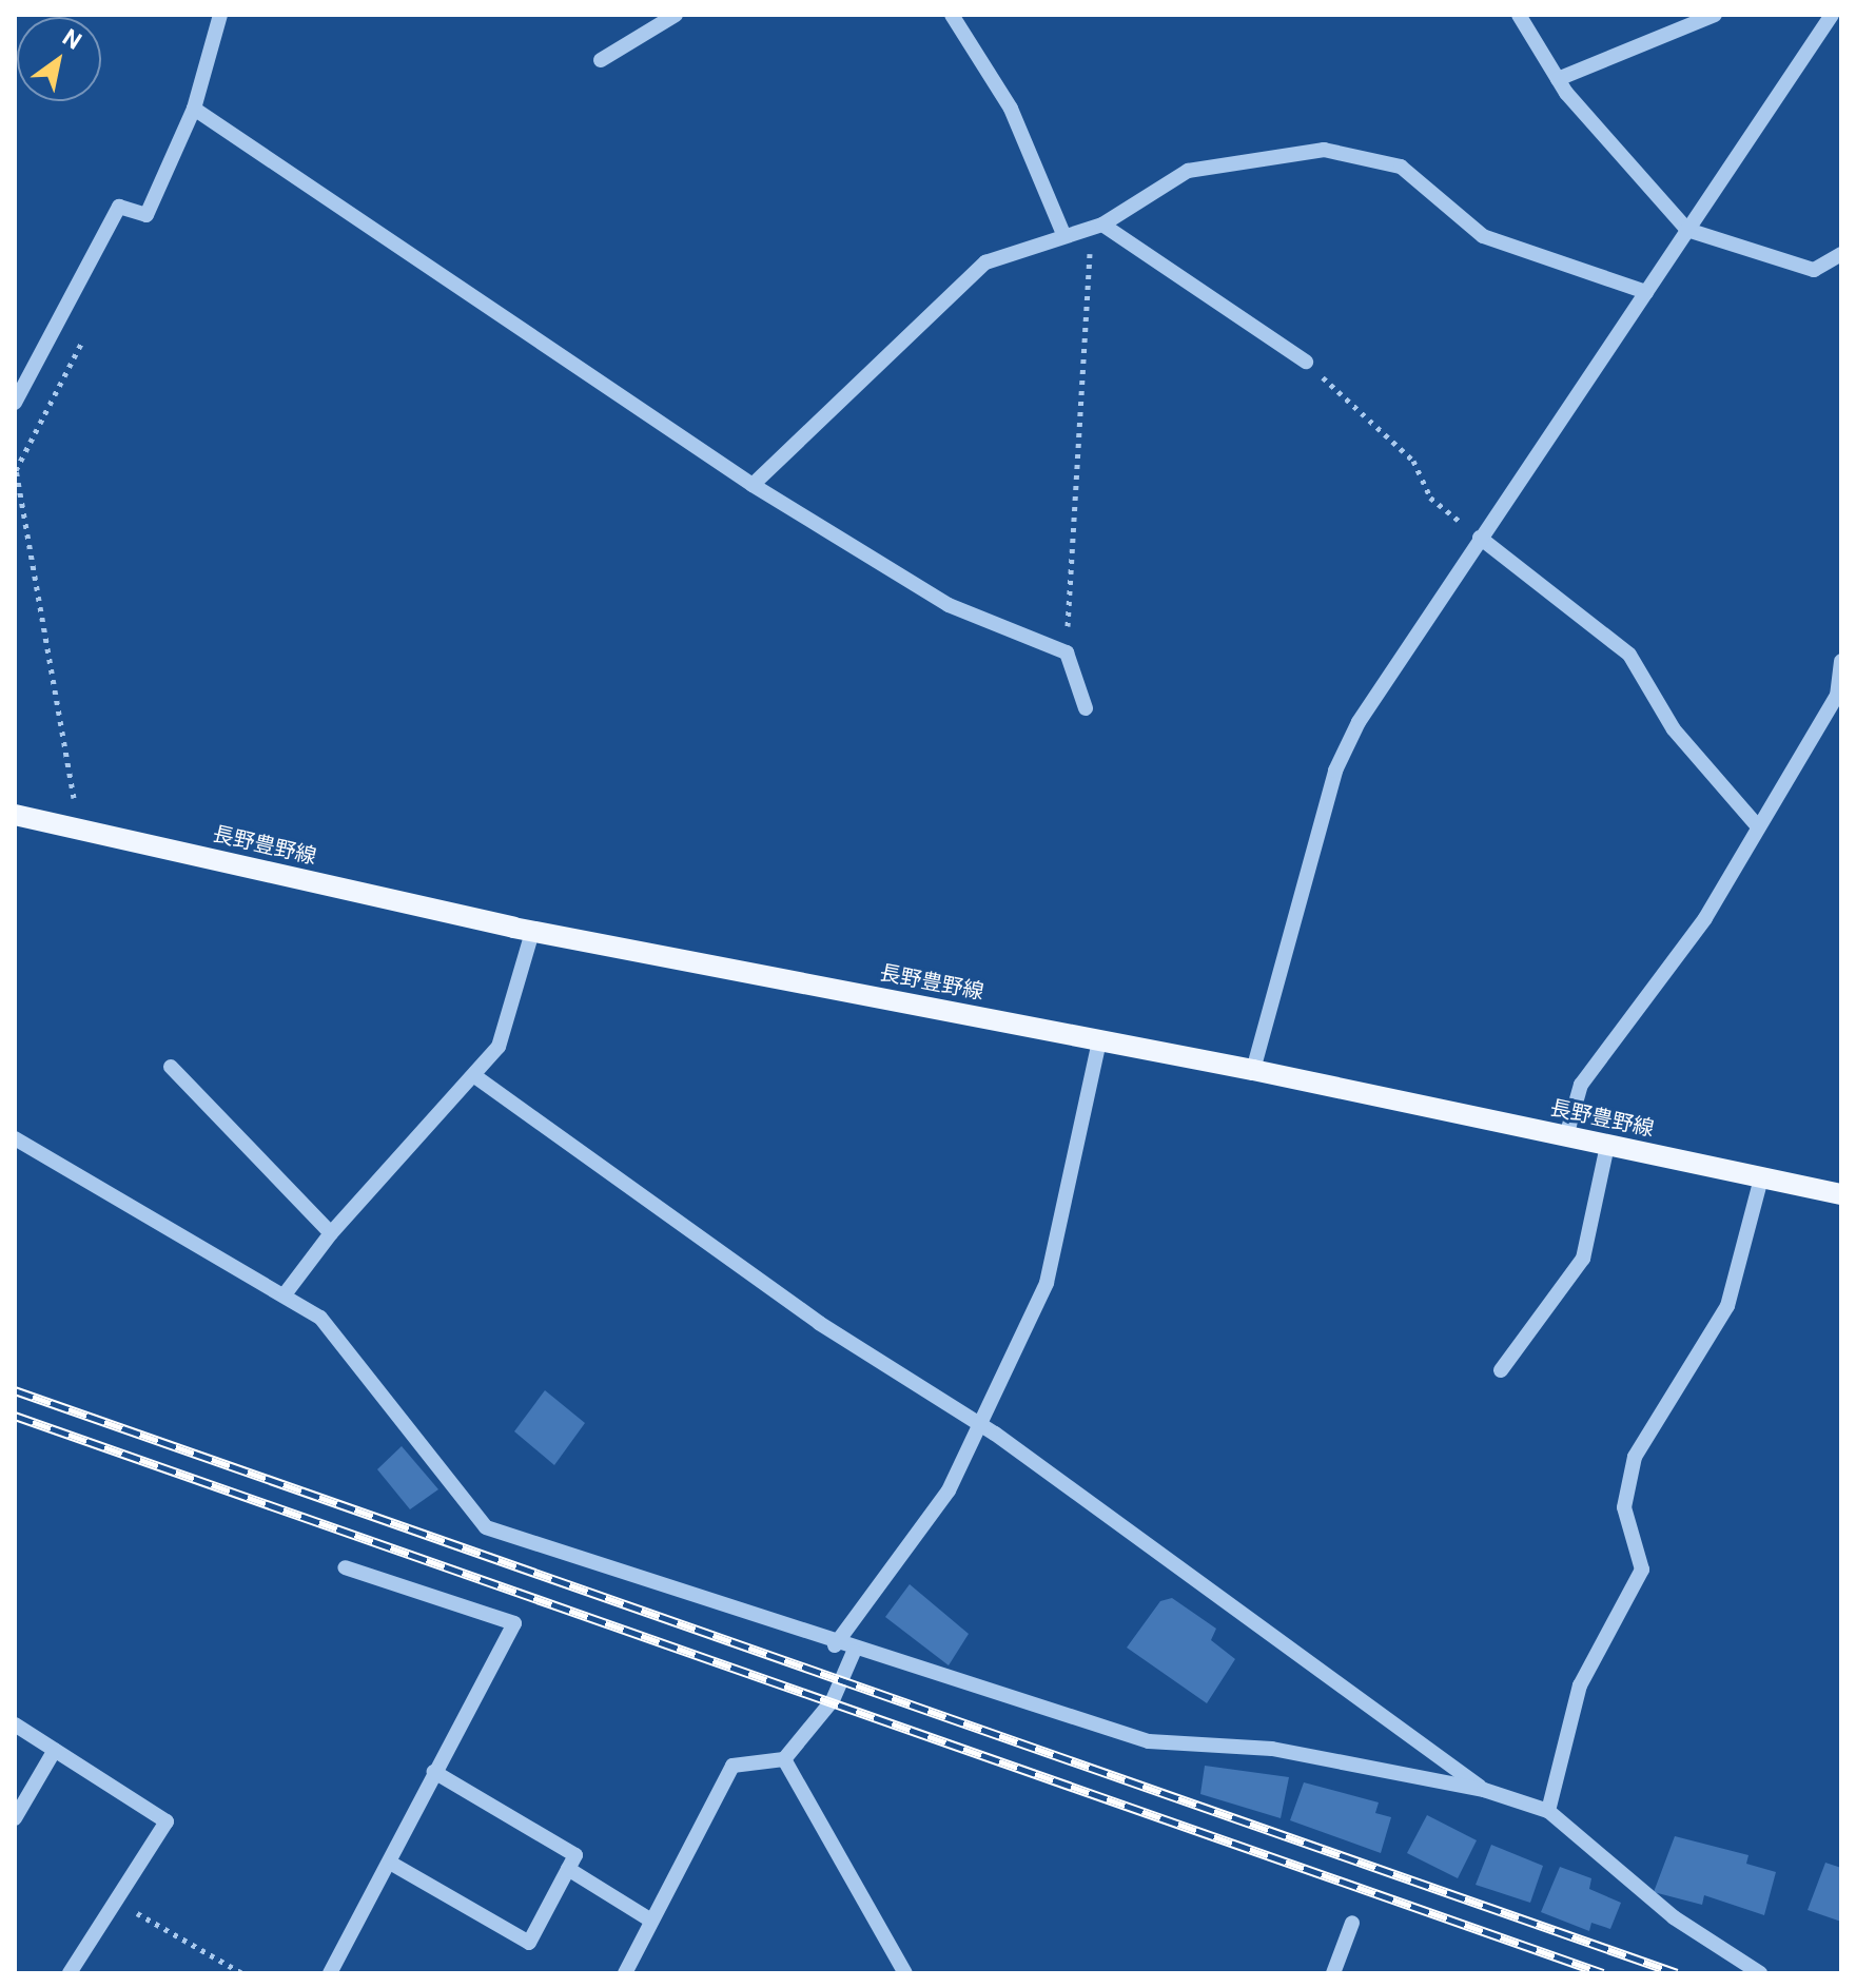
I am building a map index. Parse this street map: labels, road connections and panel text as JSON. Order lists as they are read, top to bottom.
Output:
{
  "streets": {
    "main road": ["長野豊野線"]
  },
  "north": "top right"
}
